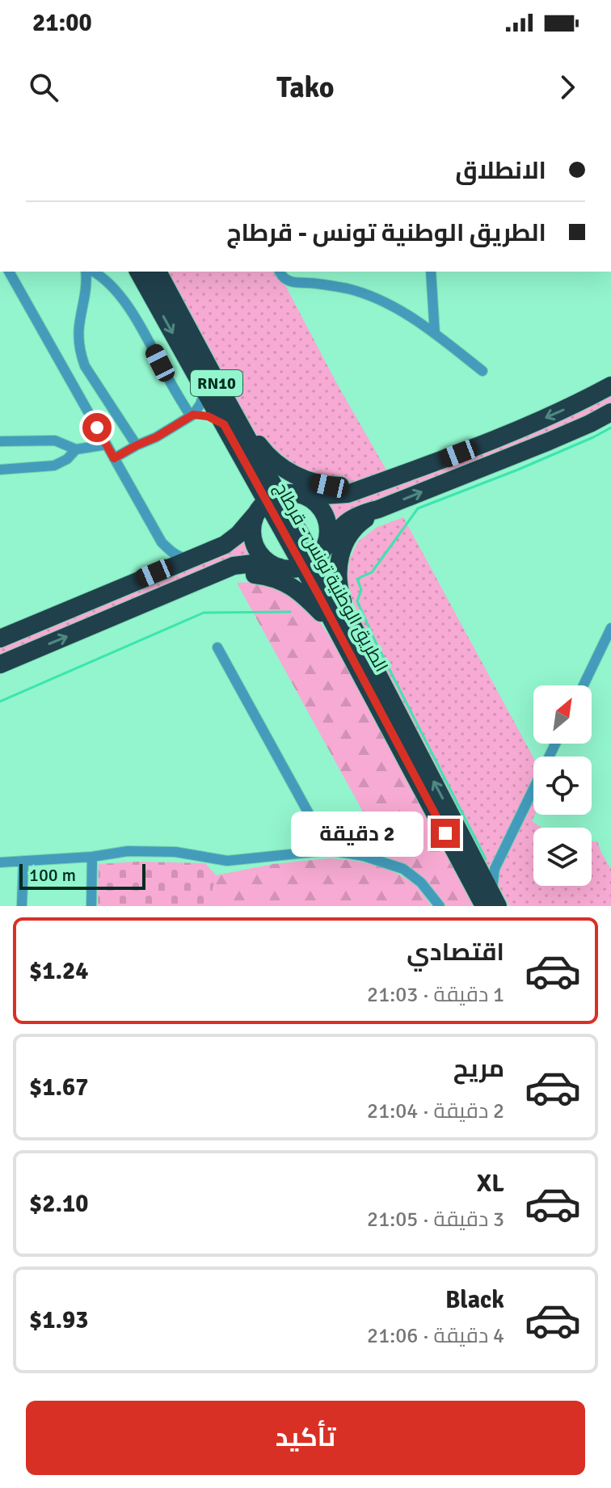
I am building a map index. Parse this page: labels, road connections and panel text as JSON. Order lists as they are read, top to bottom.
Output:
{
  "streets": {
    "highway": ["RN10", "الطريق الوطنية تونس - قرطاج"]
  },
  "scale_bar": "100 m",
  "north": "top right",
  "page": {
    "status": "21:00",
    "header": "Tako",
    "banner": ["الانطلاق", "الطريق الوطنية تونس - قرطاج"],
    "bubble": "2 دقيقة",
    "scale": "100 m",
    "list": [
      {
        "name": "اقتصادي",
        "note": "1 دقيقة · 21:03",
        "value": "$1.24"
      },
      {
        "name": "مريح",
        "note": "2 دقيقة · 21:04",
        "value": "$1.67"
      },
      {
        "name": "XL",
        "note": "3 دقيقة · 21:05",
        "value": "$2.10"
      },
      {
        "name": "Black",
        "note": "4 دقيقة · 21:06",
        "value": "$1.93"
      }
    ],
    "buttons": "تأكيد"
  }
}
